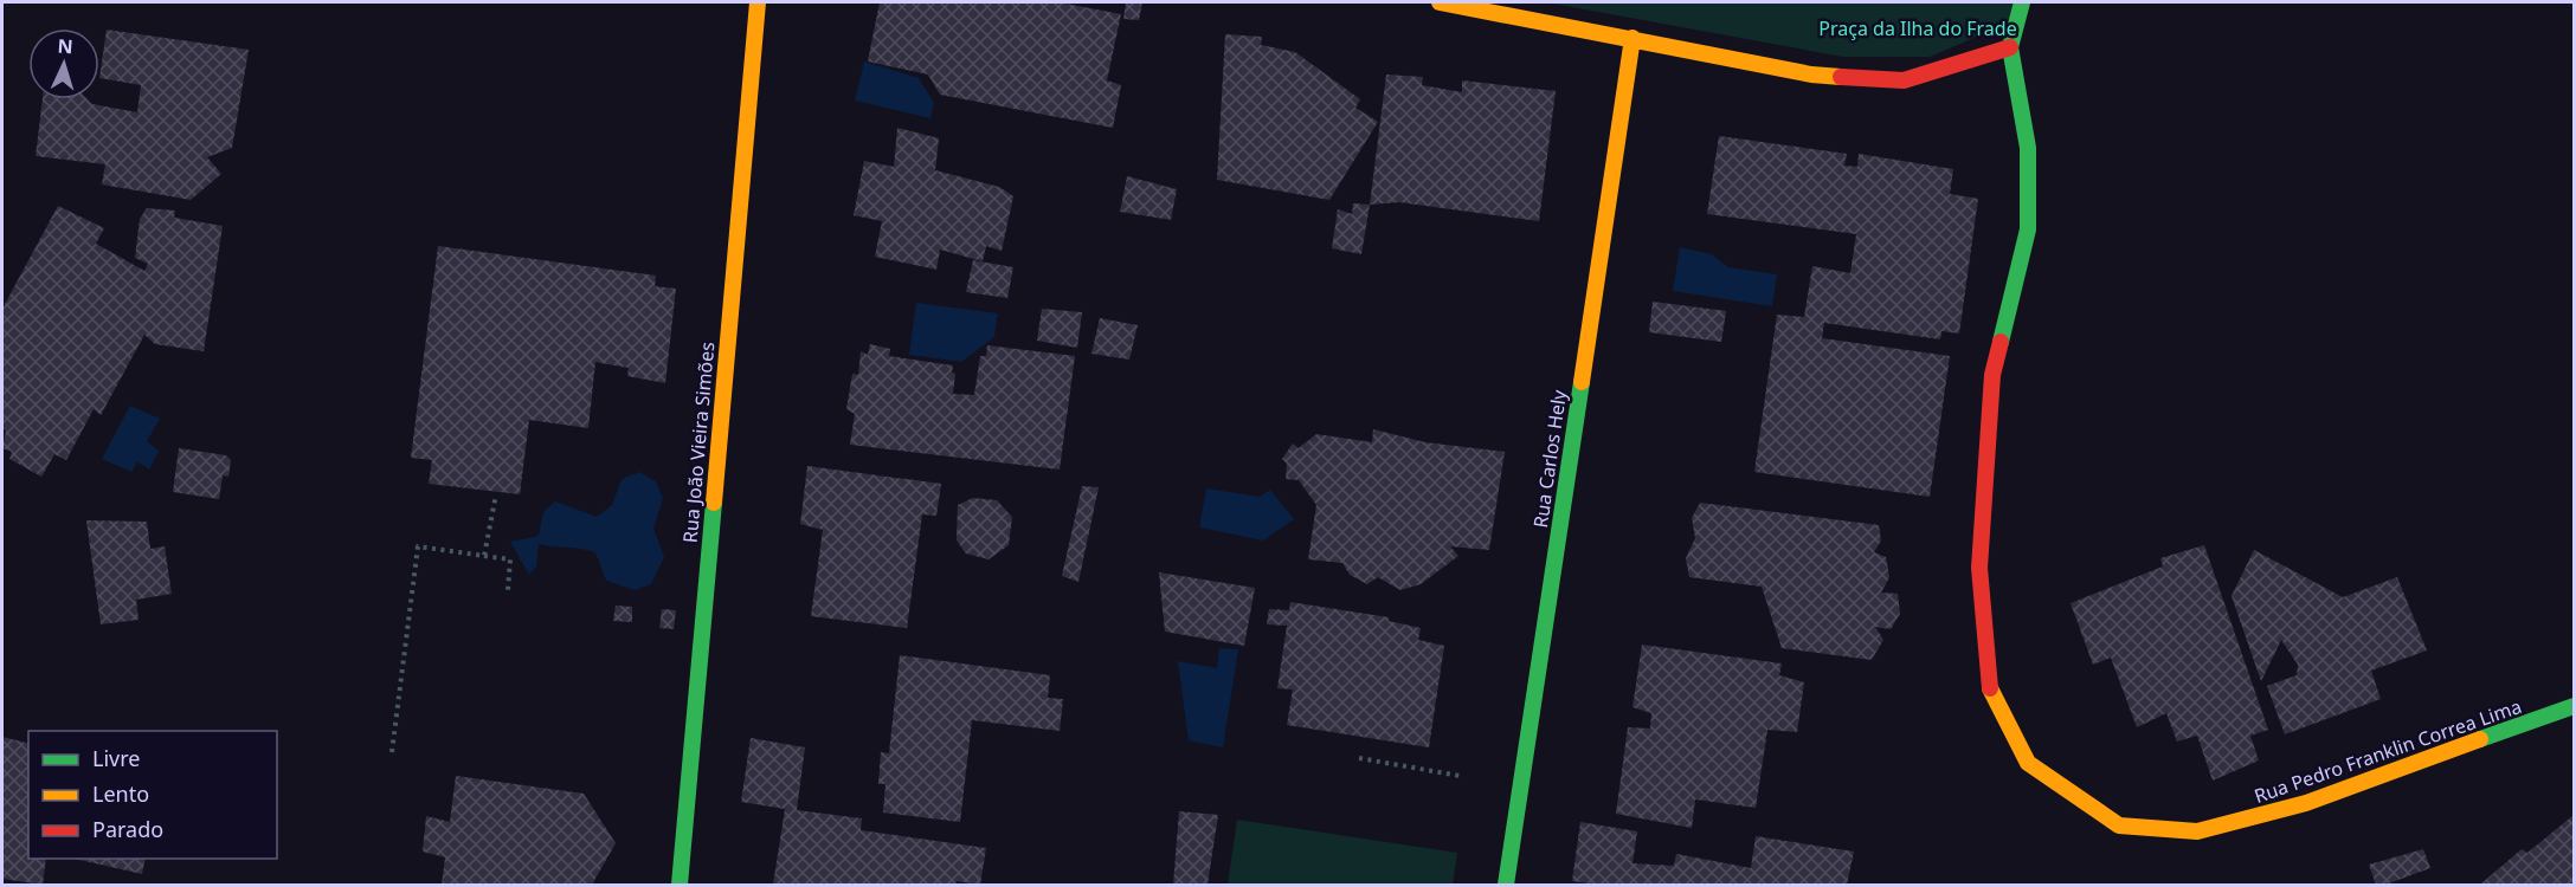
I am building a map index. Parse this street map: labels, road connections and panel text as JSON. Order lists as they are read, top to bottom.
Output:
{
  "streets": {
    "street": ["Rua João Vieira Simões", "Rua Carlos Hely", "Rua Pedro Franklin Correa Lima"]
  },
  "parks": ["Praça da Ilha do Frade"],
  "legend": ["Livre", "Lento", "Parado"],
  "north": "top"
}
